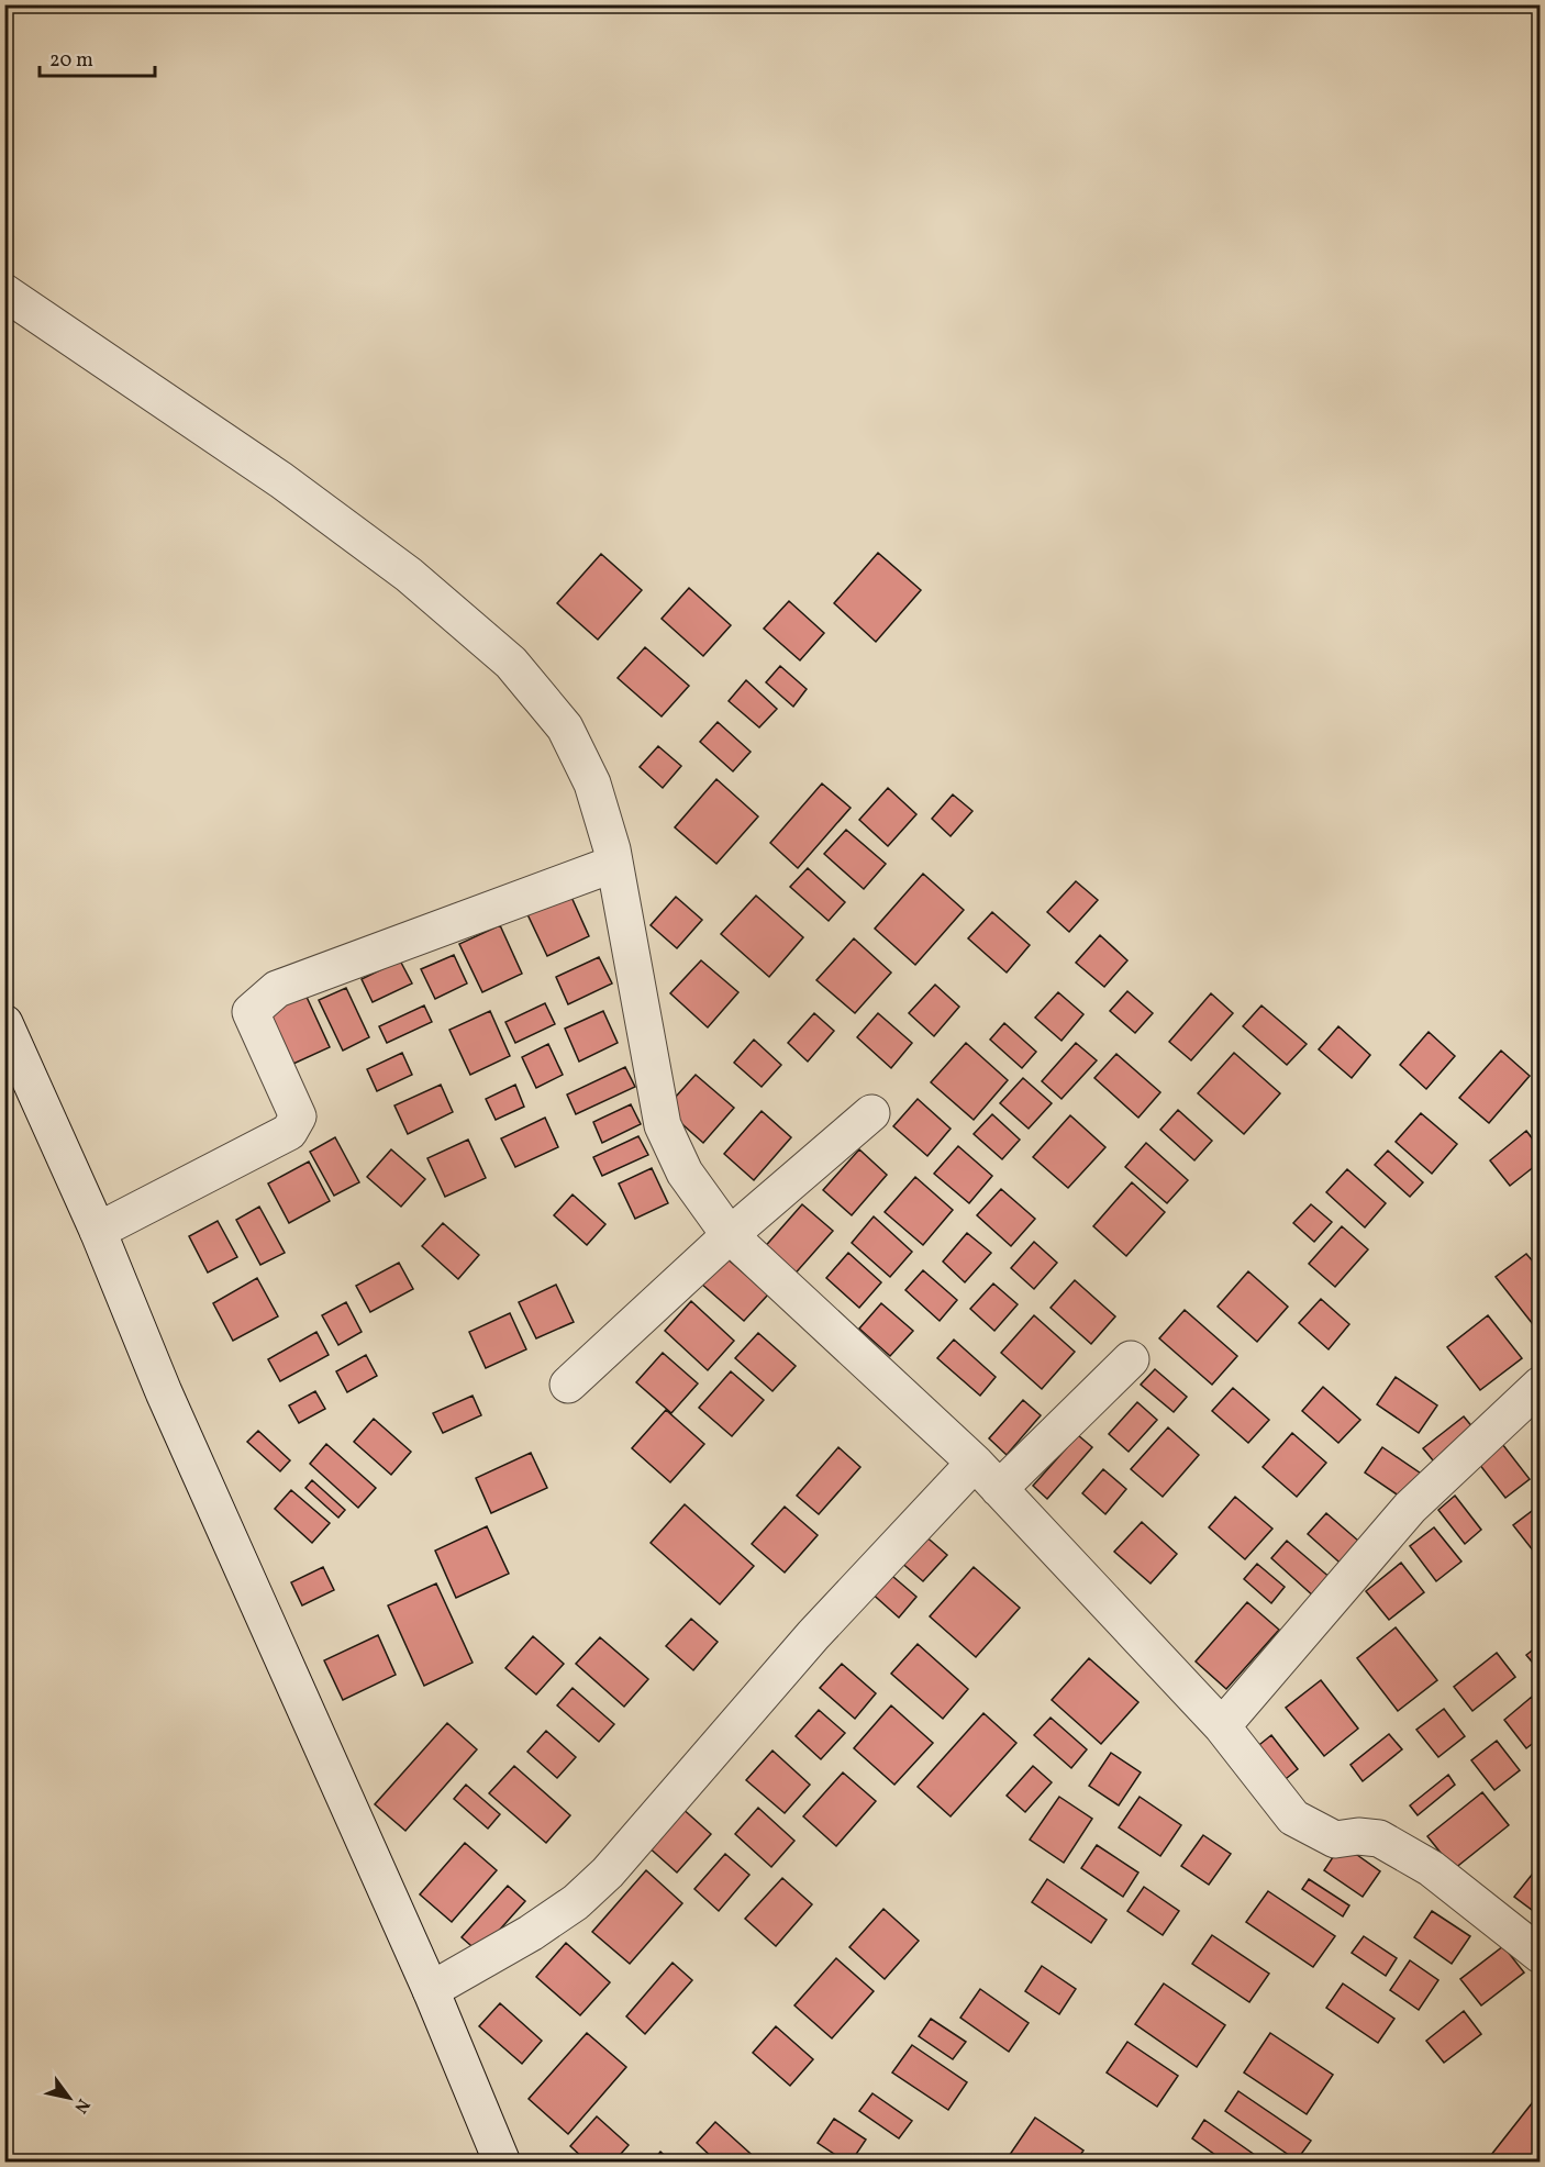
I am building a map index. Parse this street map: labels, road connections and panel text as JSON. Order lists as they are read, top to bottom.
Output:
{
  "scale_bar": "20 m",
  "north": "bottom right"
}
